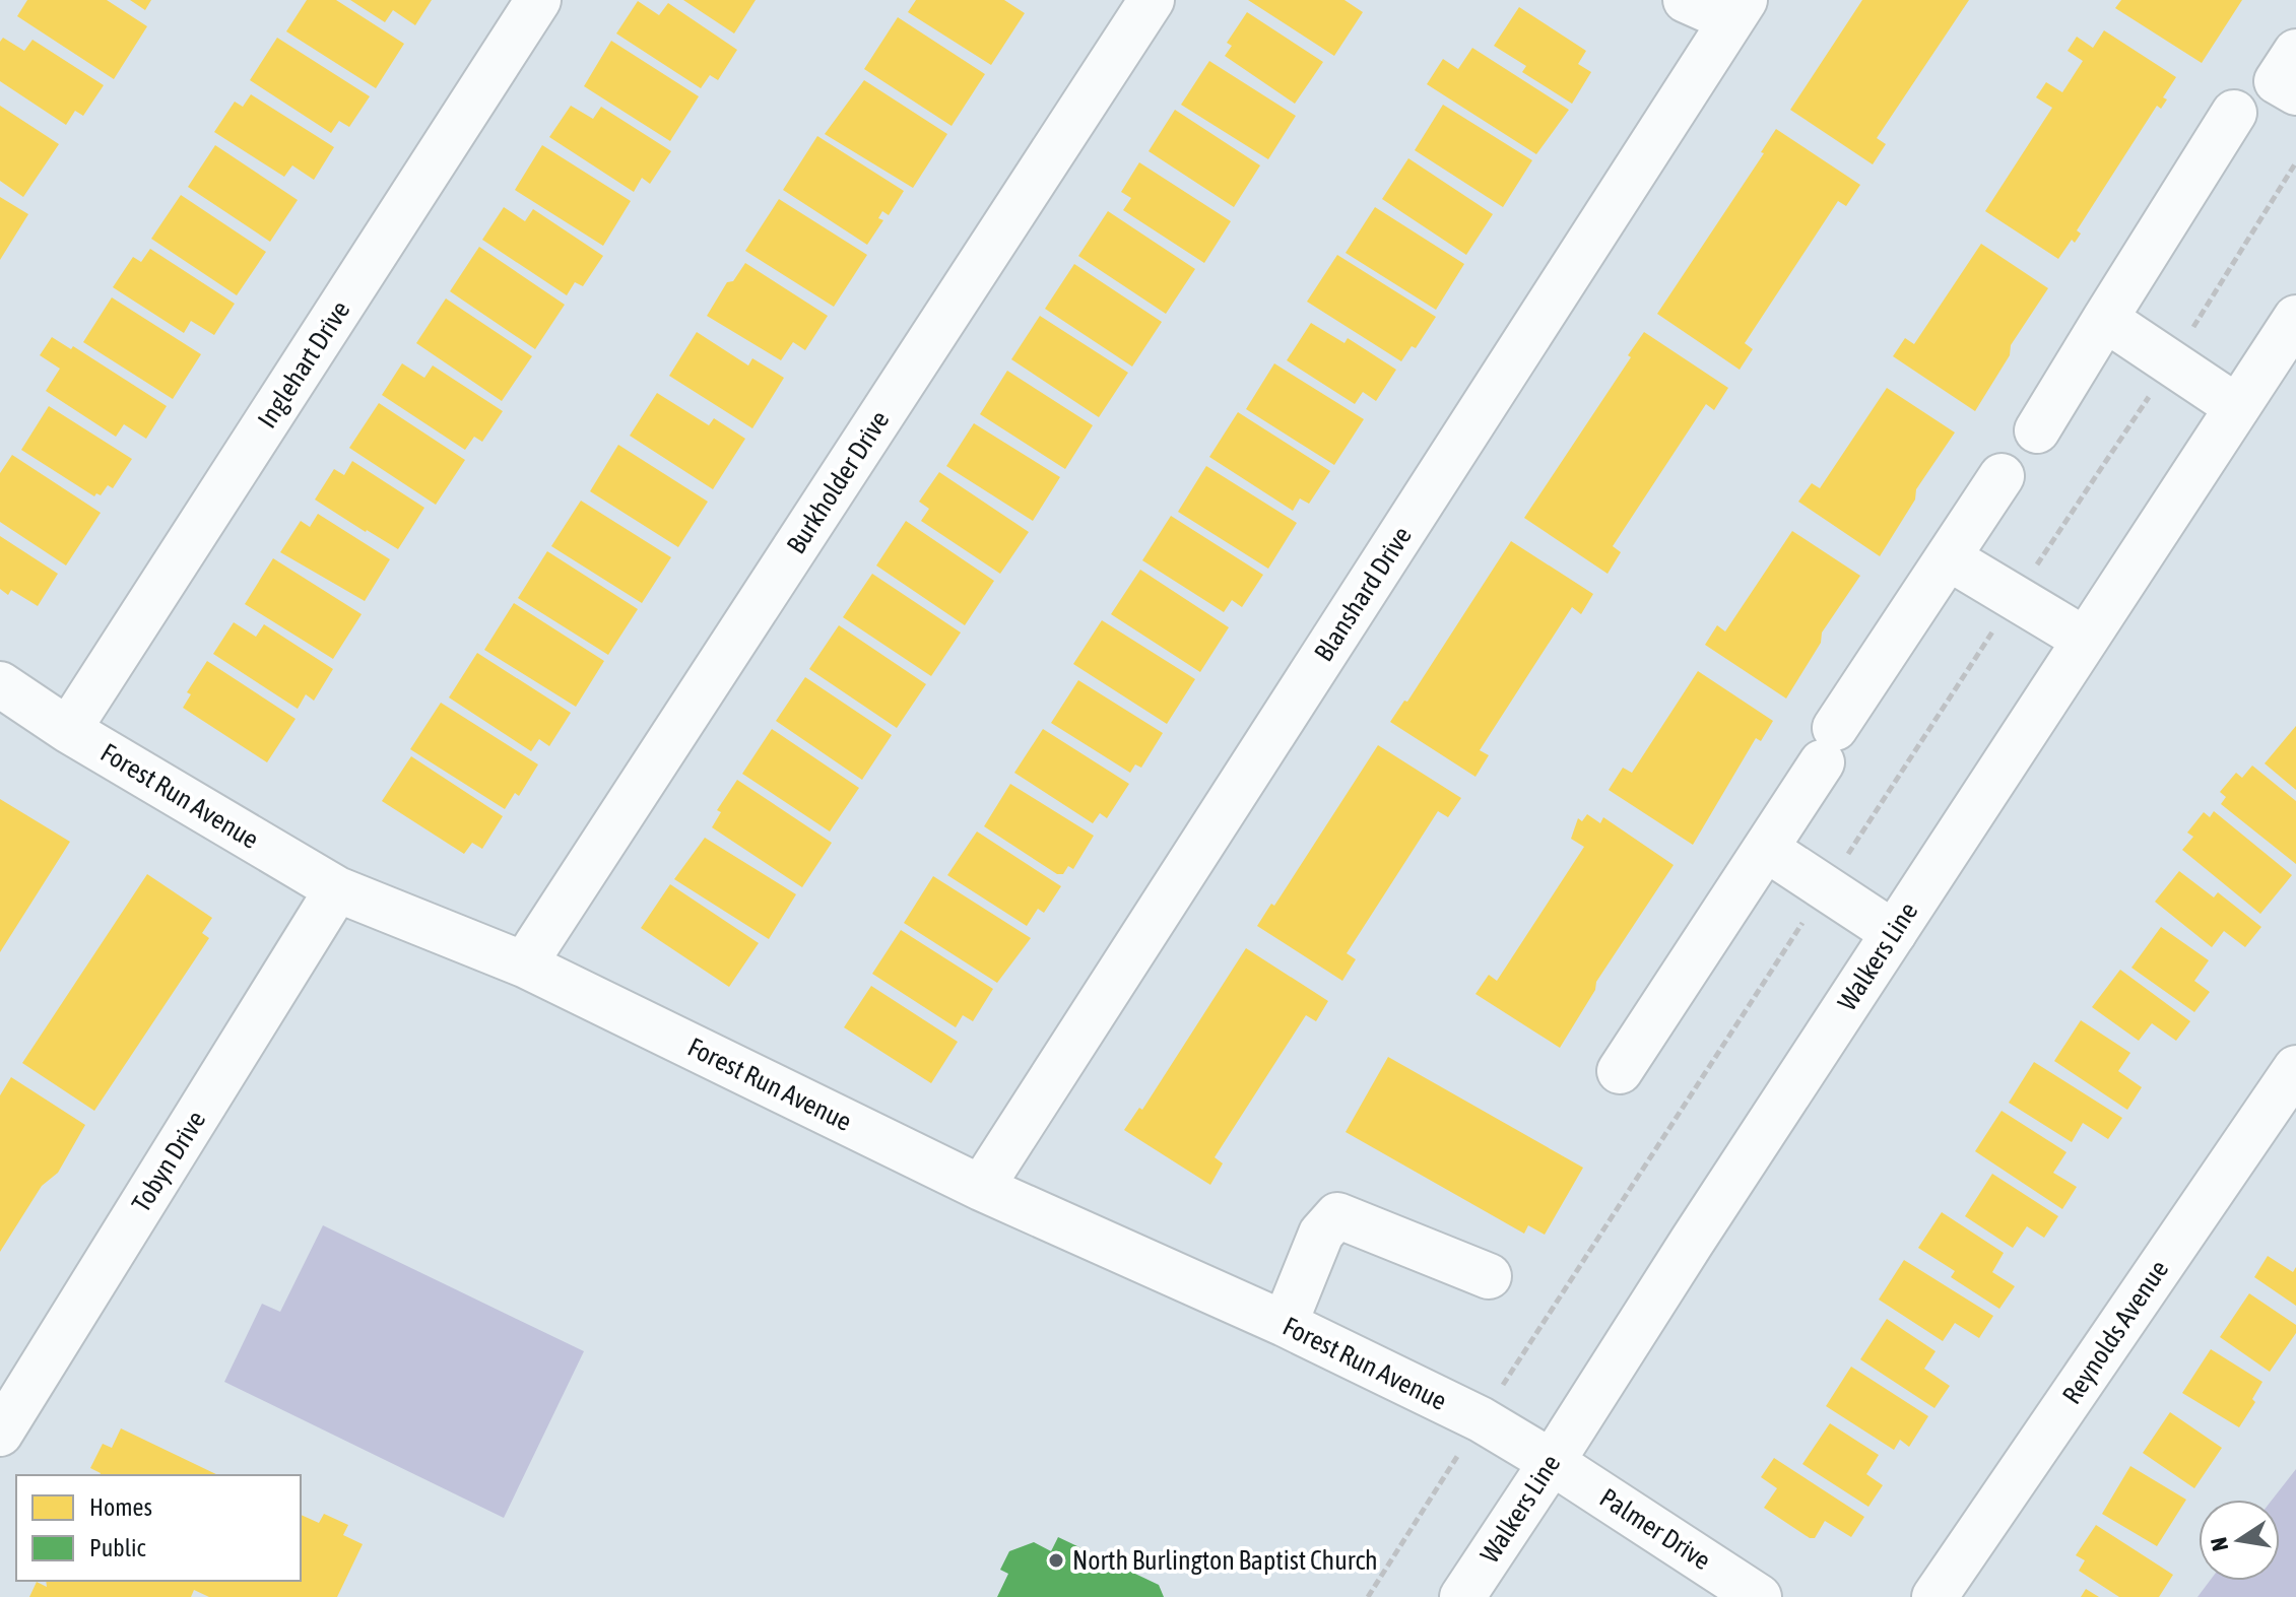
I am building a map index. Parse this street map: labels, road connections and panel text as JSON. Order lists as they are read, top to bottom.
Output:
{
  "streets": {
    "street": [
      "Inglehart Drive",
      "Burkholder Drive",
      "Blanshard Drive",
      "Forest Run Avenue",
      "Walkers Line",
      "Tobyn Drive",
      "Reynolds Avenue",
      "Palmer Drive"
    ]
  },
  "crossings": [
    ["Inglehart Drive", "Forest Run Avenue"],
    ["Burkholder Drive", "Forest Run Avenue"],
    ["Blanshard Drive", "Forest Run Avenue"],
    ["Forest Run Avenue", "Walkers Line"],
    ["Forest Run Avenue", "Tobyn Drive"],
    ["Forest Run Avenue", "Palmer Drive"],
    ["Walkers Line", "Palmer Drive"]
  ],
  "places": ["North Burlington Baptist Church"],
  "legend": ["Homes", "Public"],
  "north": "left"
}
